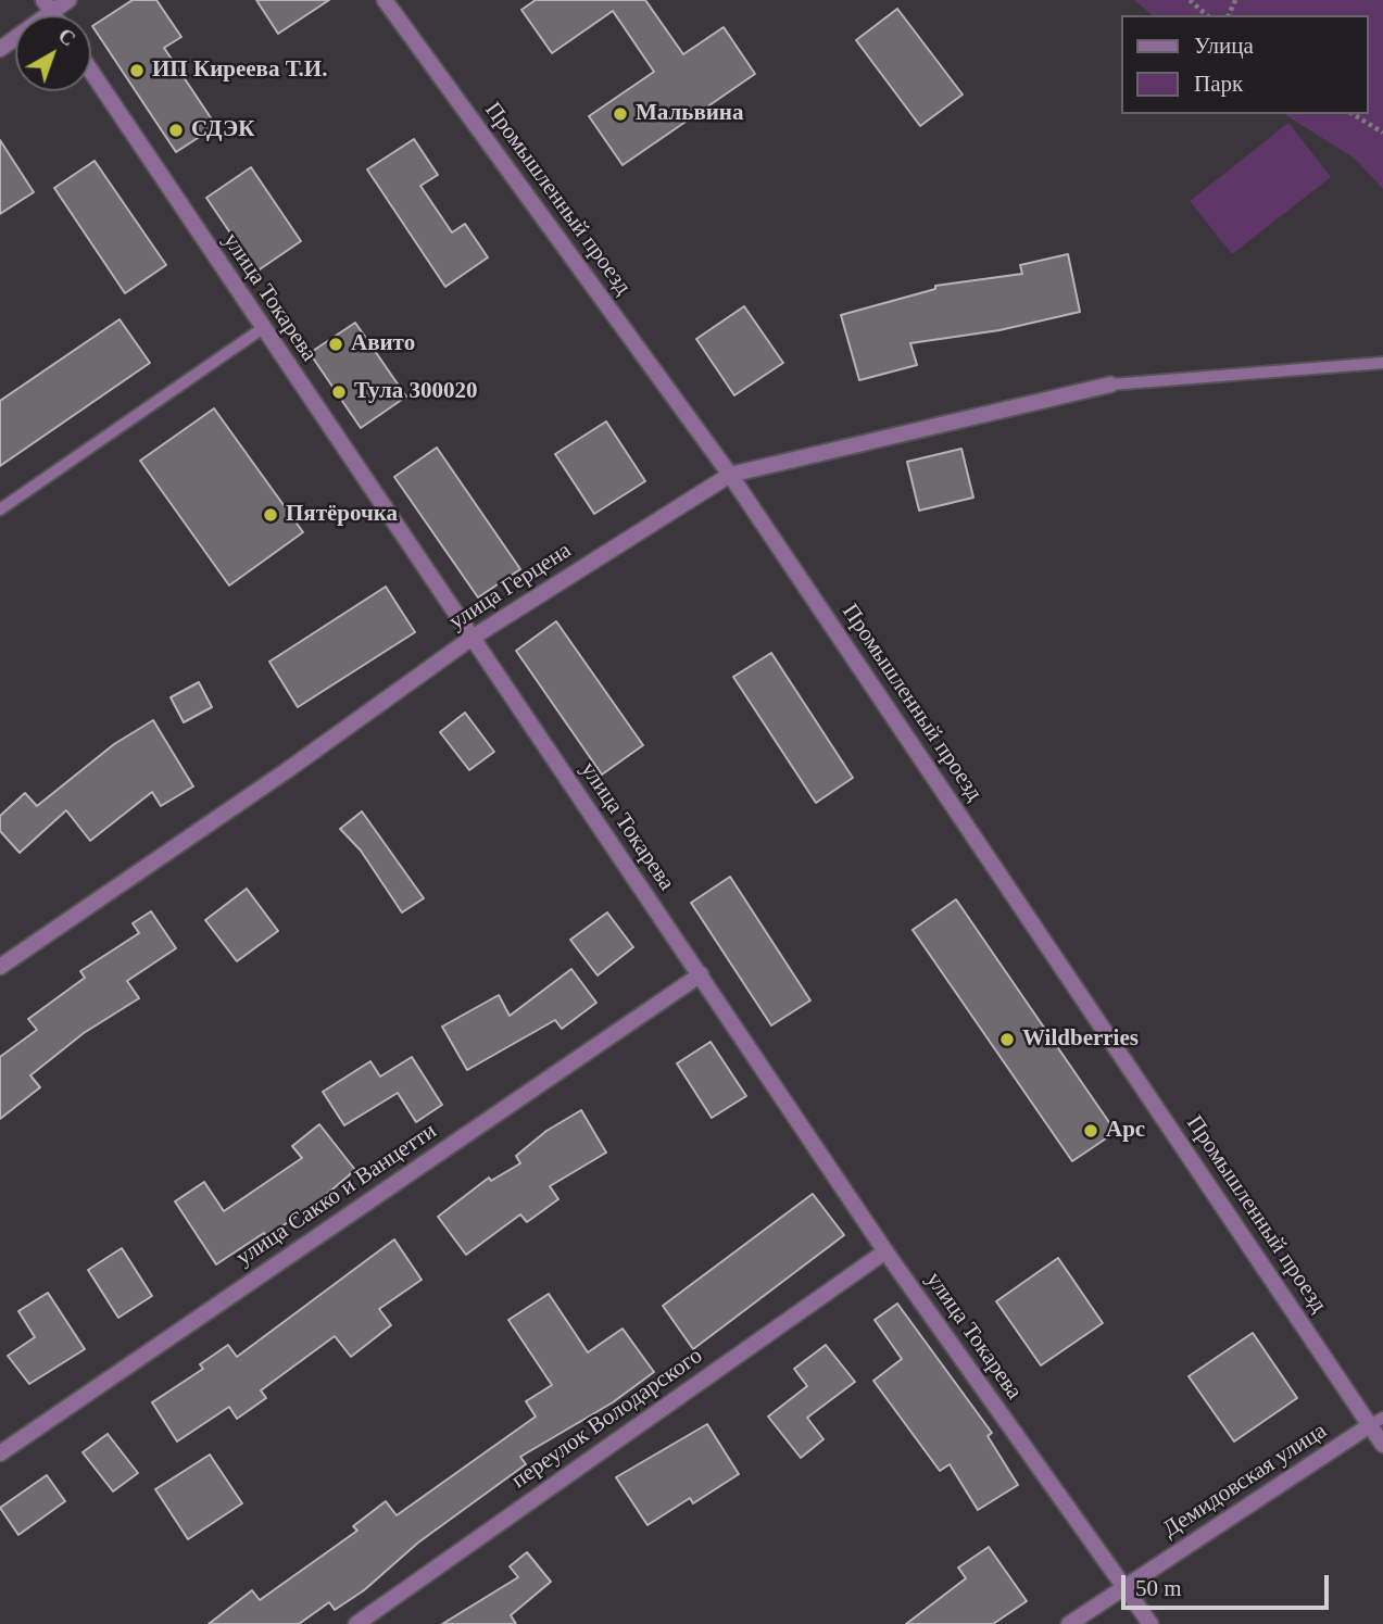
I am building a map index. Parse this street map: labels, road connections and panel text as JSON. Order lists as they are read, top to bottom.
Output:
{
  "streets": {
    "street": [
      "Промышленный проезд",
      "улица Токарева",
      "улица Герцена",
      "улица Сакко и Ванцетти",
      "переулок Володарского",
      "Демидовская улица"
    ]
  },
  "crossings": [
    ["Промышленный проезд", "улица Герцена"],
    ["Промышленный проезд", "Демидовская улица"],
    ["улица Токарева", "улица Герцена"],
    ["улица Токарева", "улица Сакко и Ванцетти"],
    ["улица Токарева", "переулок Володарского"],
    ["улица Токарева", "Демидовская улица"]
  ],
  "places": [
    "ИП Киреева Т.И.",
    "Мальвина",
    "СДЭК",
    "Авито",
    "Тула 300020",
    "Пятёрочка",
    "Wildberries",
    "Арс"
  ],
  "legend": ["Улица", "Парк"],
  "scale_bar": "50 m",
  "north": "top right"
}
